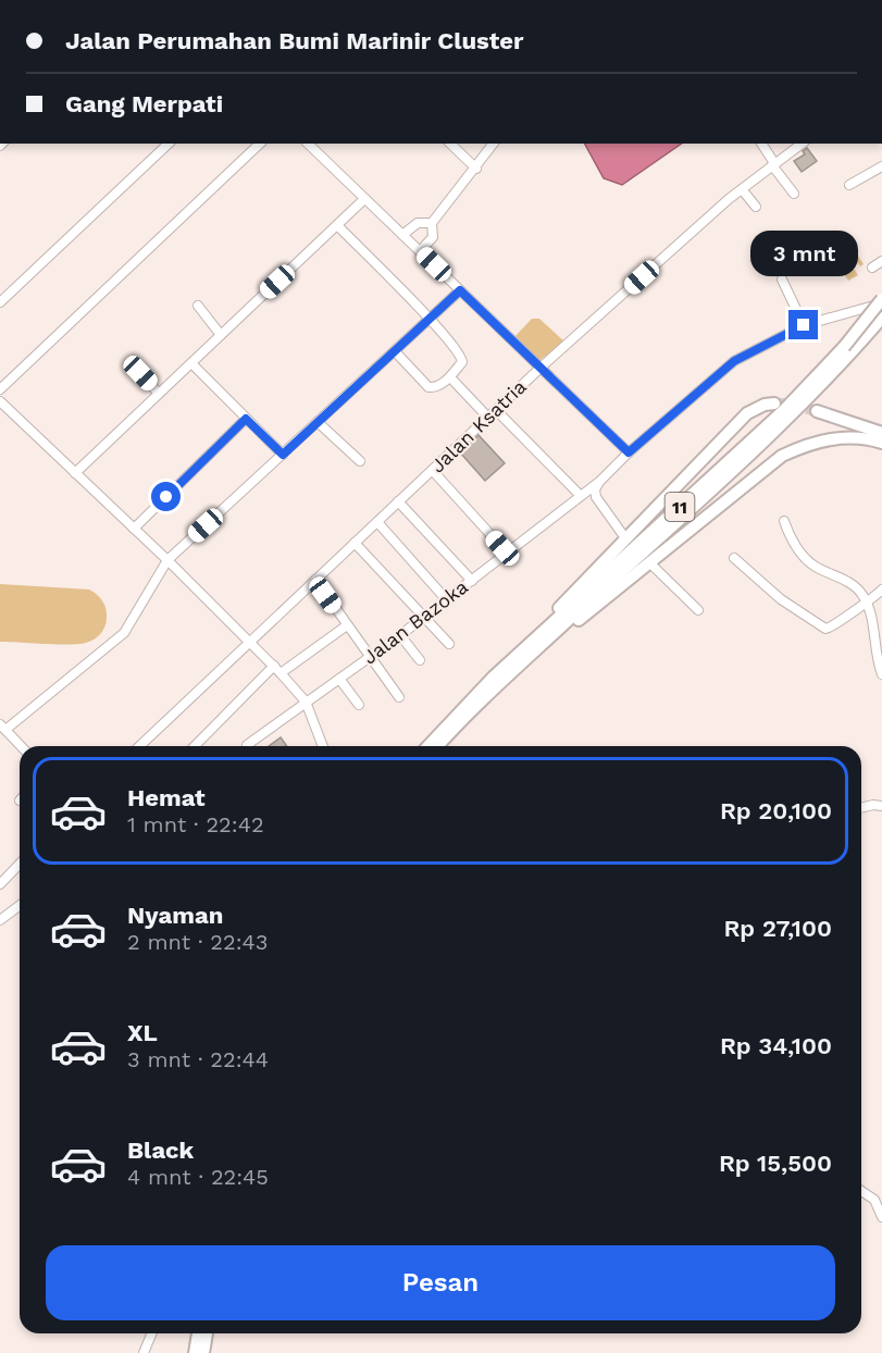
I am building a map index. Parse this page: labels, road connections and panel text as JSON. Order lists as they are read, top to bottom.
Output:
{
  "streets": {
    "highway": ["11"],
    "street": ["Jalan Ksatria", "Jalan Bazoka"]
  },
  "crossings": [
    ["11", "Jalan Bazoka"]
  ],
  "page": {
    "banner": ["Jalan Perumahan Bumi Marinir Cluster", "Gang Merpati"],
    "bubble": "3 mnt",
    "list": [
      {
        "name": "Hemat",
        "note": "1 mnt · 22:42",
        "value": "Rp 20,100"
      },
      {
        "name": "Nyaman",
        "note": "2 mnt · 22:43",
        "value": "Rp 27,100"
      },
      {
        "name": "XL",
        "note": "3 mnt · 22:44",
        "value": "Rp 34,100"
      },
      {
        "name": "Black",
        "note": "4 mnt · 22:45",
        "value": "Rp 15,500"
      }
    ],
    "buttons": "Pesan"
  }
}
